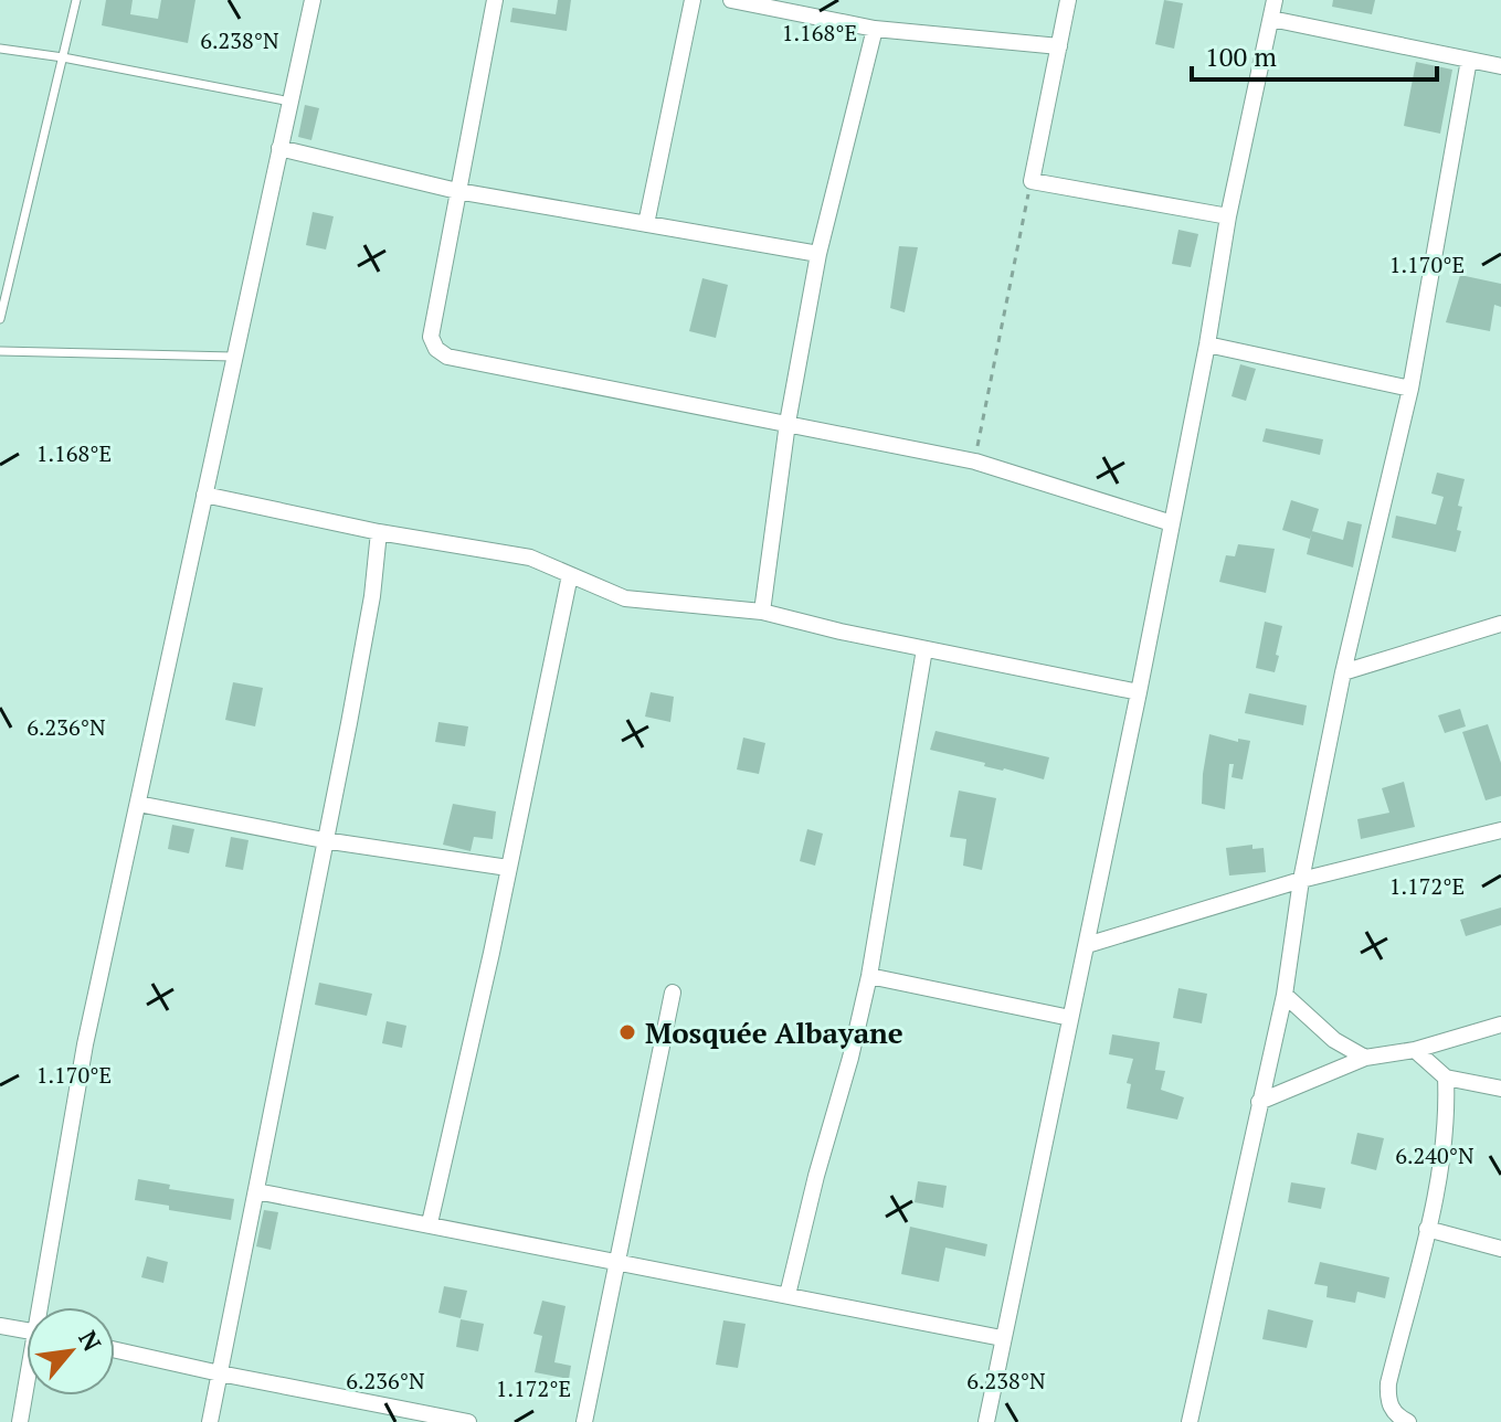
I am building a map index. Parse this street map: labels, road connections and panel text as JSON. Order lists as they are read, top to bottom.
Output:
{
  "places": ["Mosquée Albayane"],
  "scale_bar": "100 m",
  "north": "top right",
  "coordinates": [
    "1.168°E",
    "6.238°N",
    "1.170°E",
    "6.236°N",
    "1.172°E",
    "6.240°N"
  ]
}
